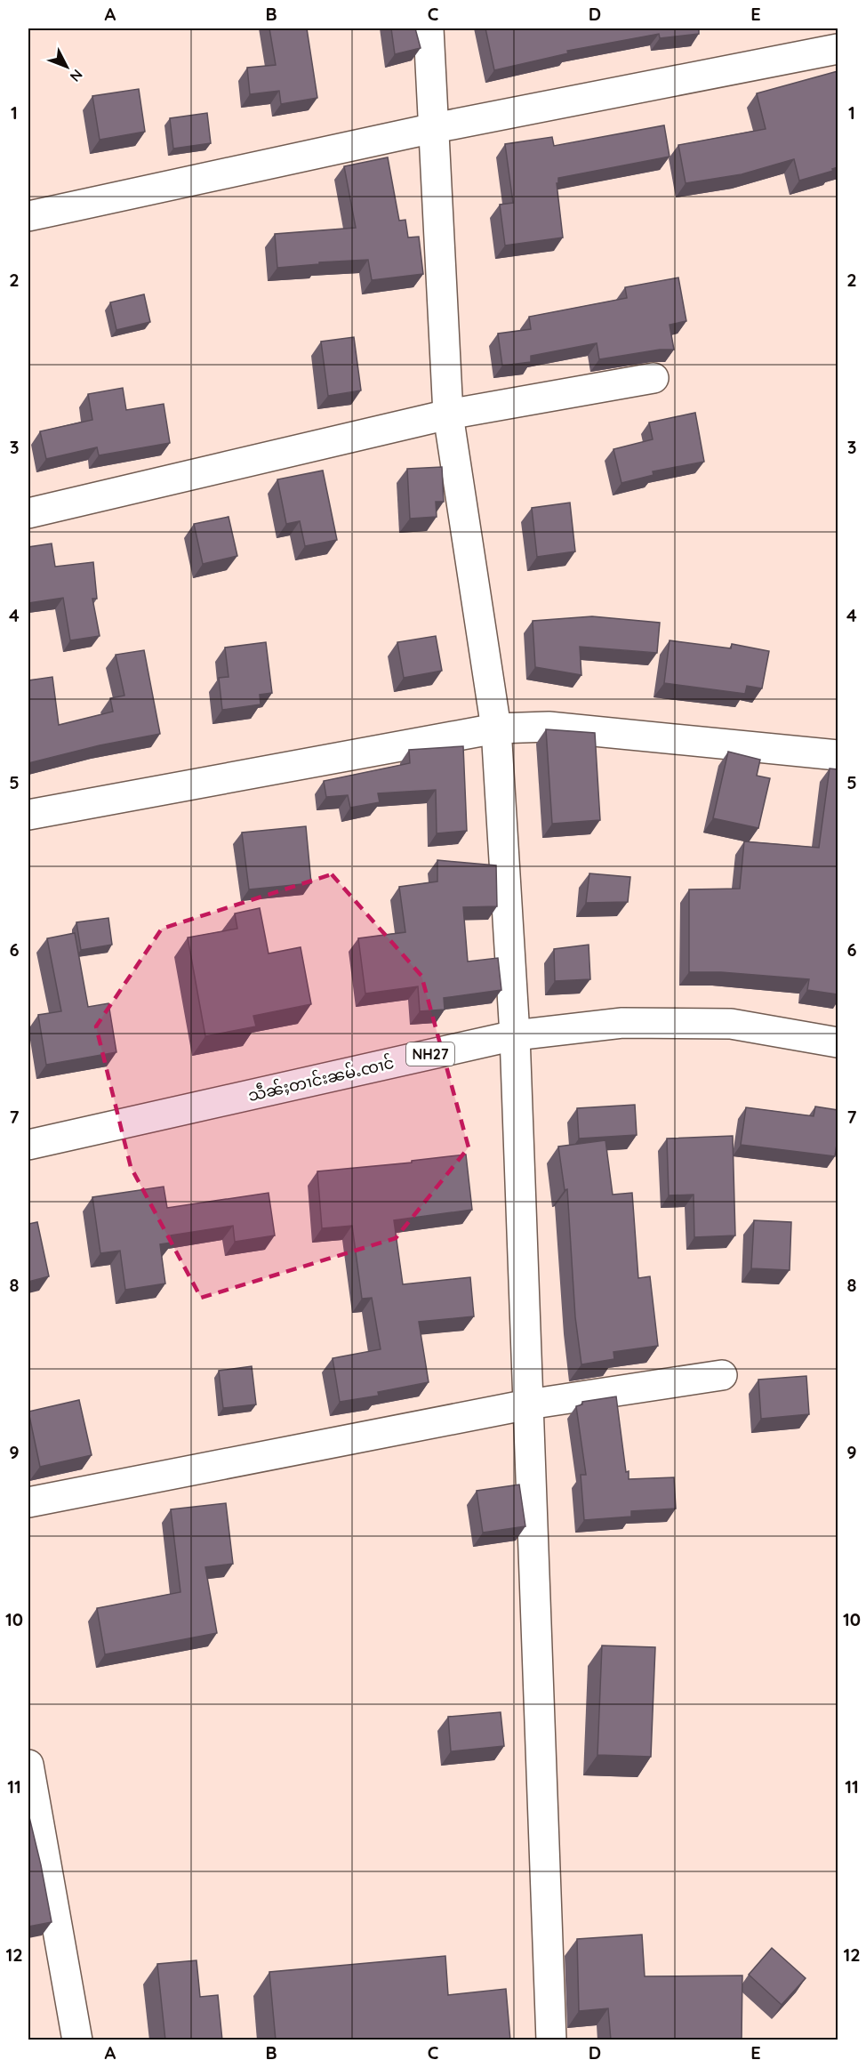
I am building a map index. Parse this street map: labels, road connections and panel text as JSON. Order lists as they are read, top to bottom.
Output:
{
  "streets": {
    "main road": ["NH27", "သဵၼ်ႈတၢင်းၼမ်ႉၸၢင်"]
  },
  "north": "bottom right",
  "grid": {
    "columns": [
      "A",
      "B",
      "C",
      "D",
      "E"
    ],
    "rows": [
      "1",
      "2",
      "3",
      "4",
      "5",
      "6",
      "7",
      "8",
      "9",
      "10",
      "11",
      "12"
    ]
  }
}
